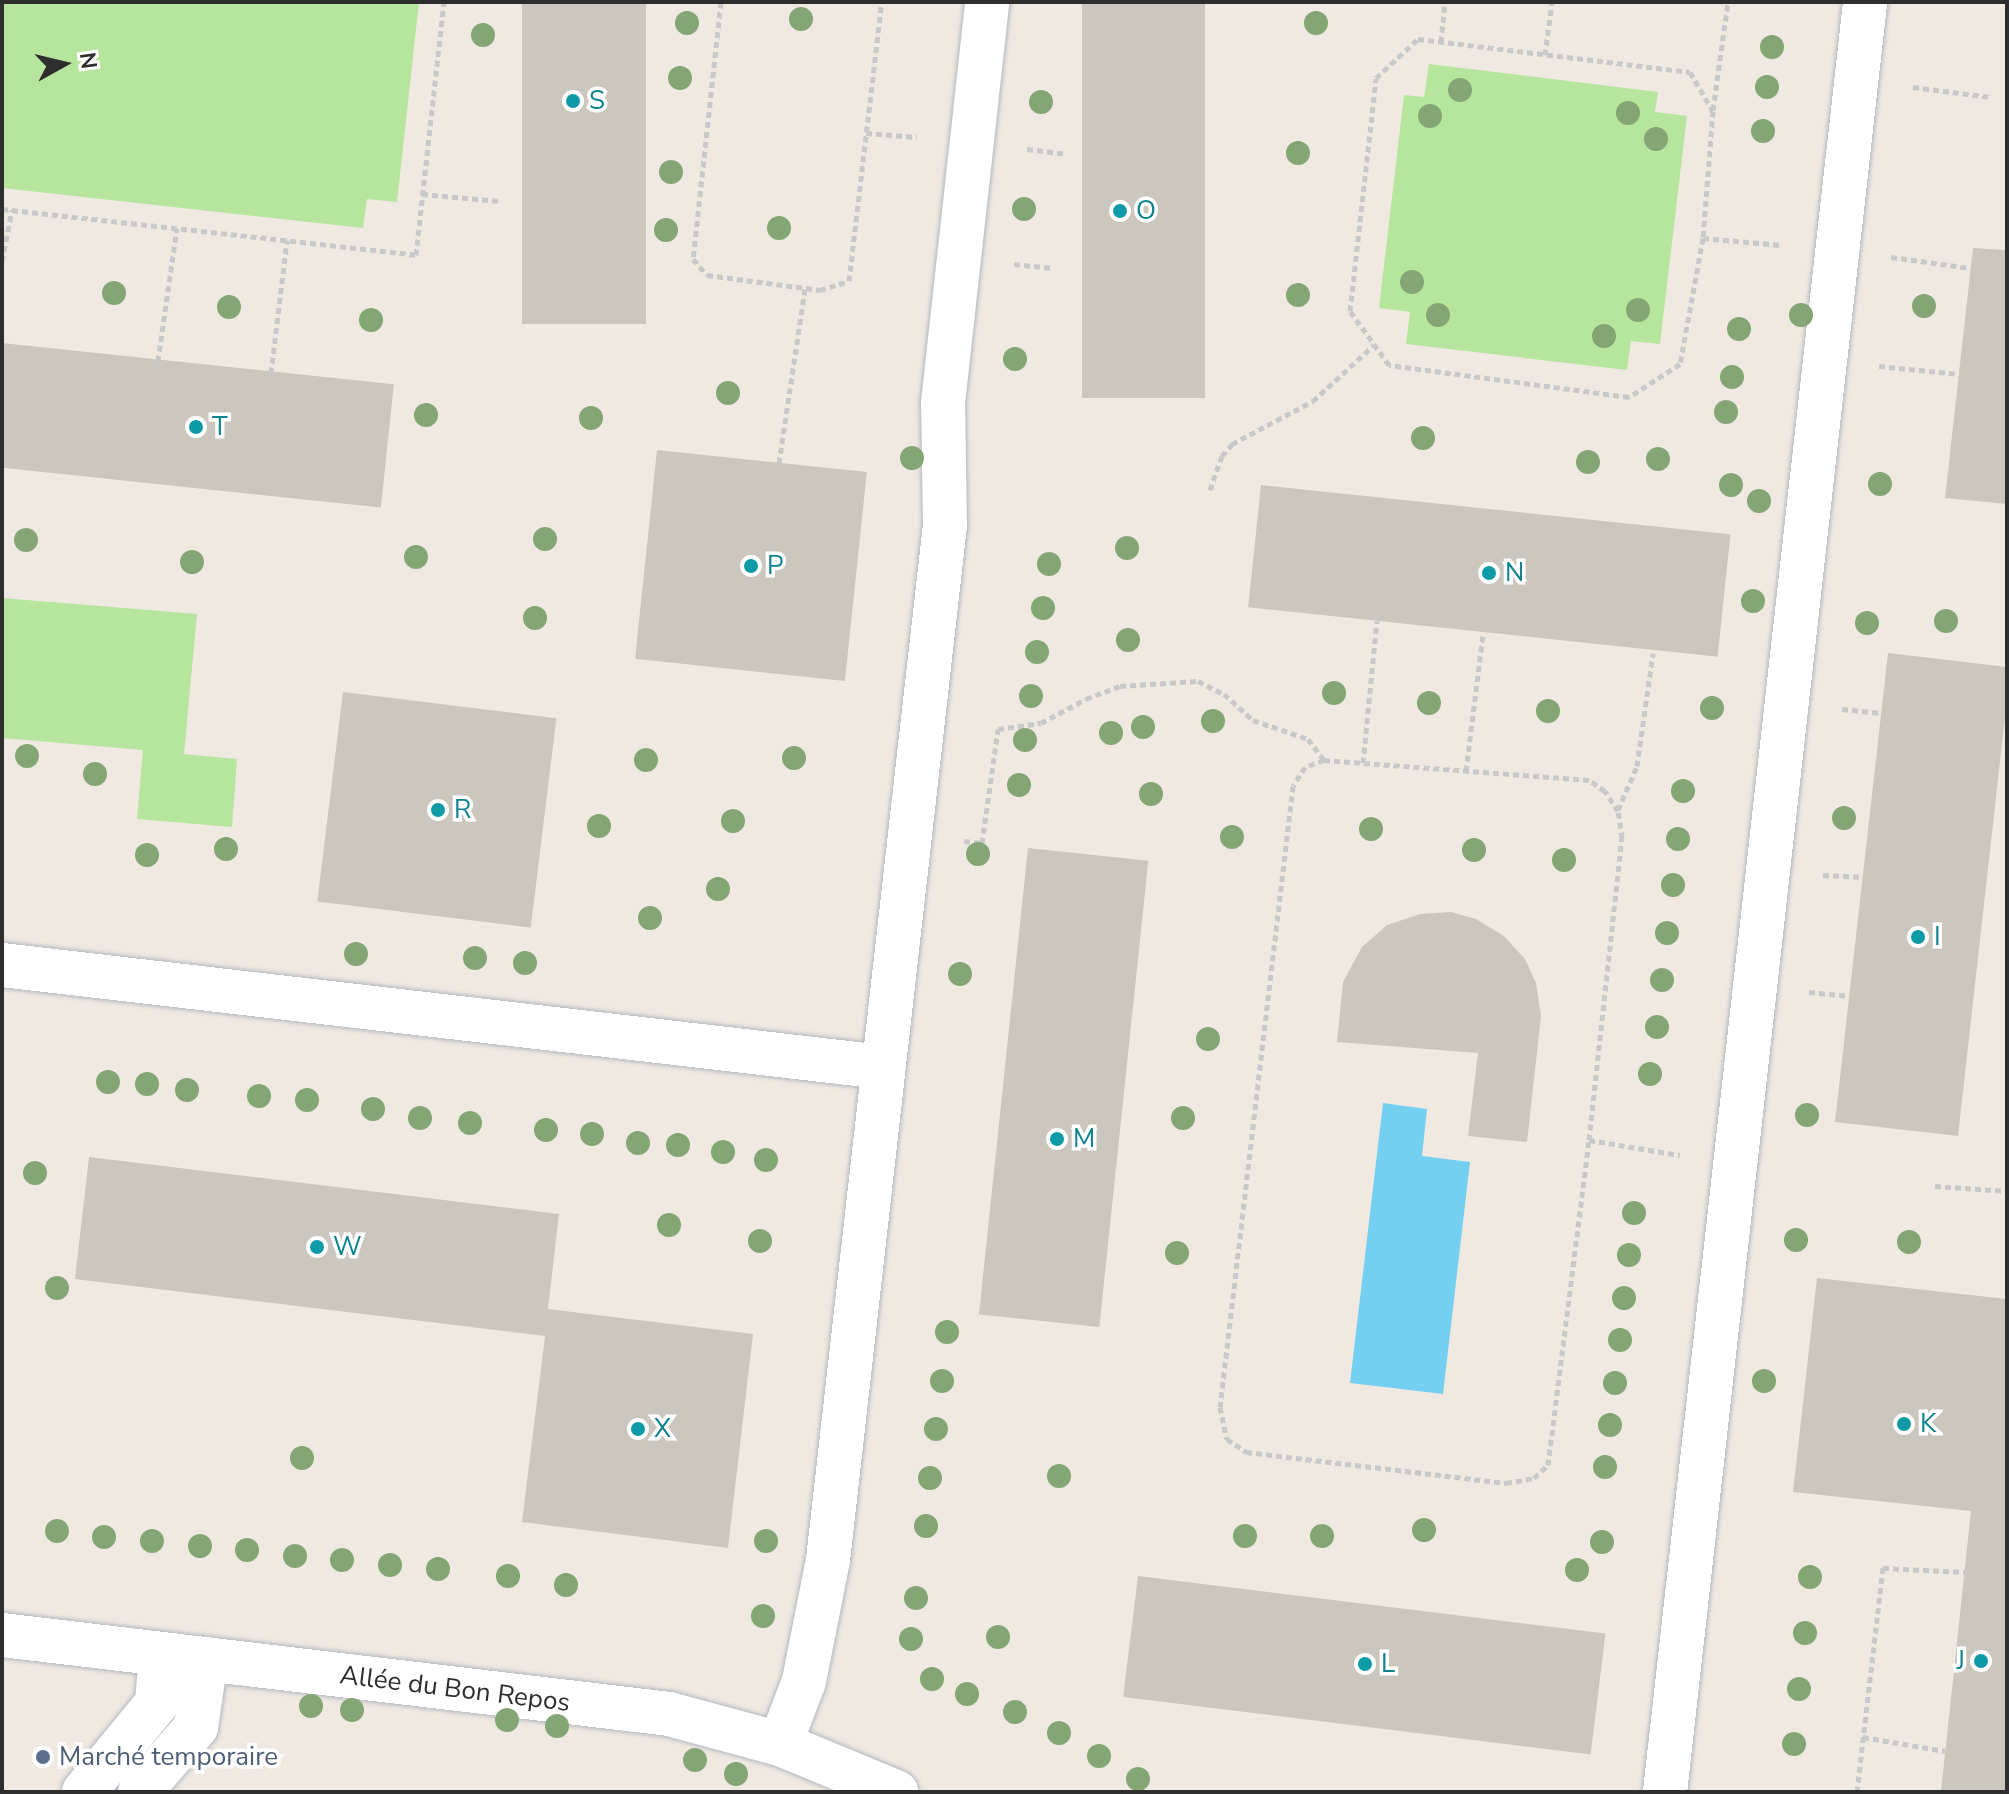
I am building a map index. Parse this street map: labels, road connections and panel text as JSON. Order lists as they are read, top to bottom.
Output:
{
  "streets": {
    "street": ["Allée du Bon Repos"]
  },
  "places": [
    "S",
    "O",
    "T",
    "P",
    "N",
    "R",
    "I",
    "M",
    "W",
    "K",
    "X",
    "J",
    "L",
    "Marché temporaire"
  ],
  "north": "right"
}
